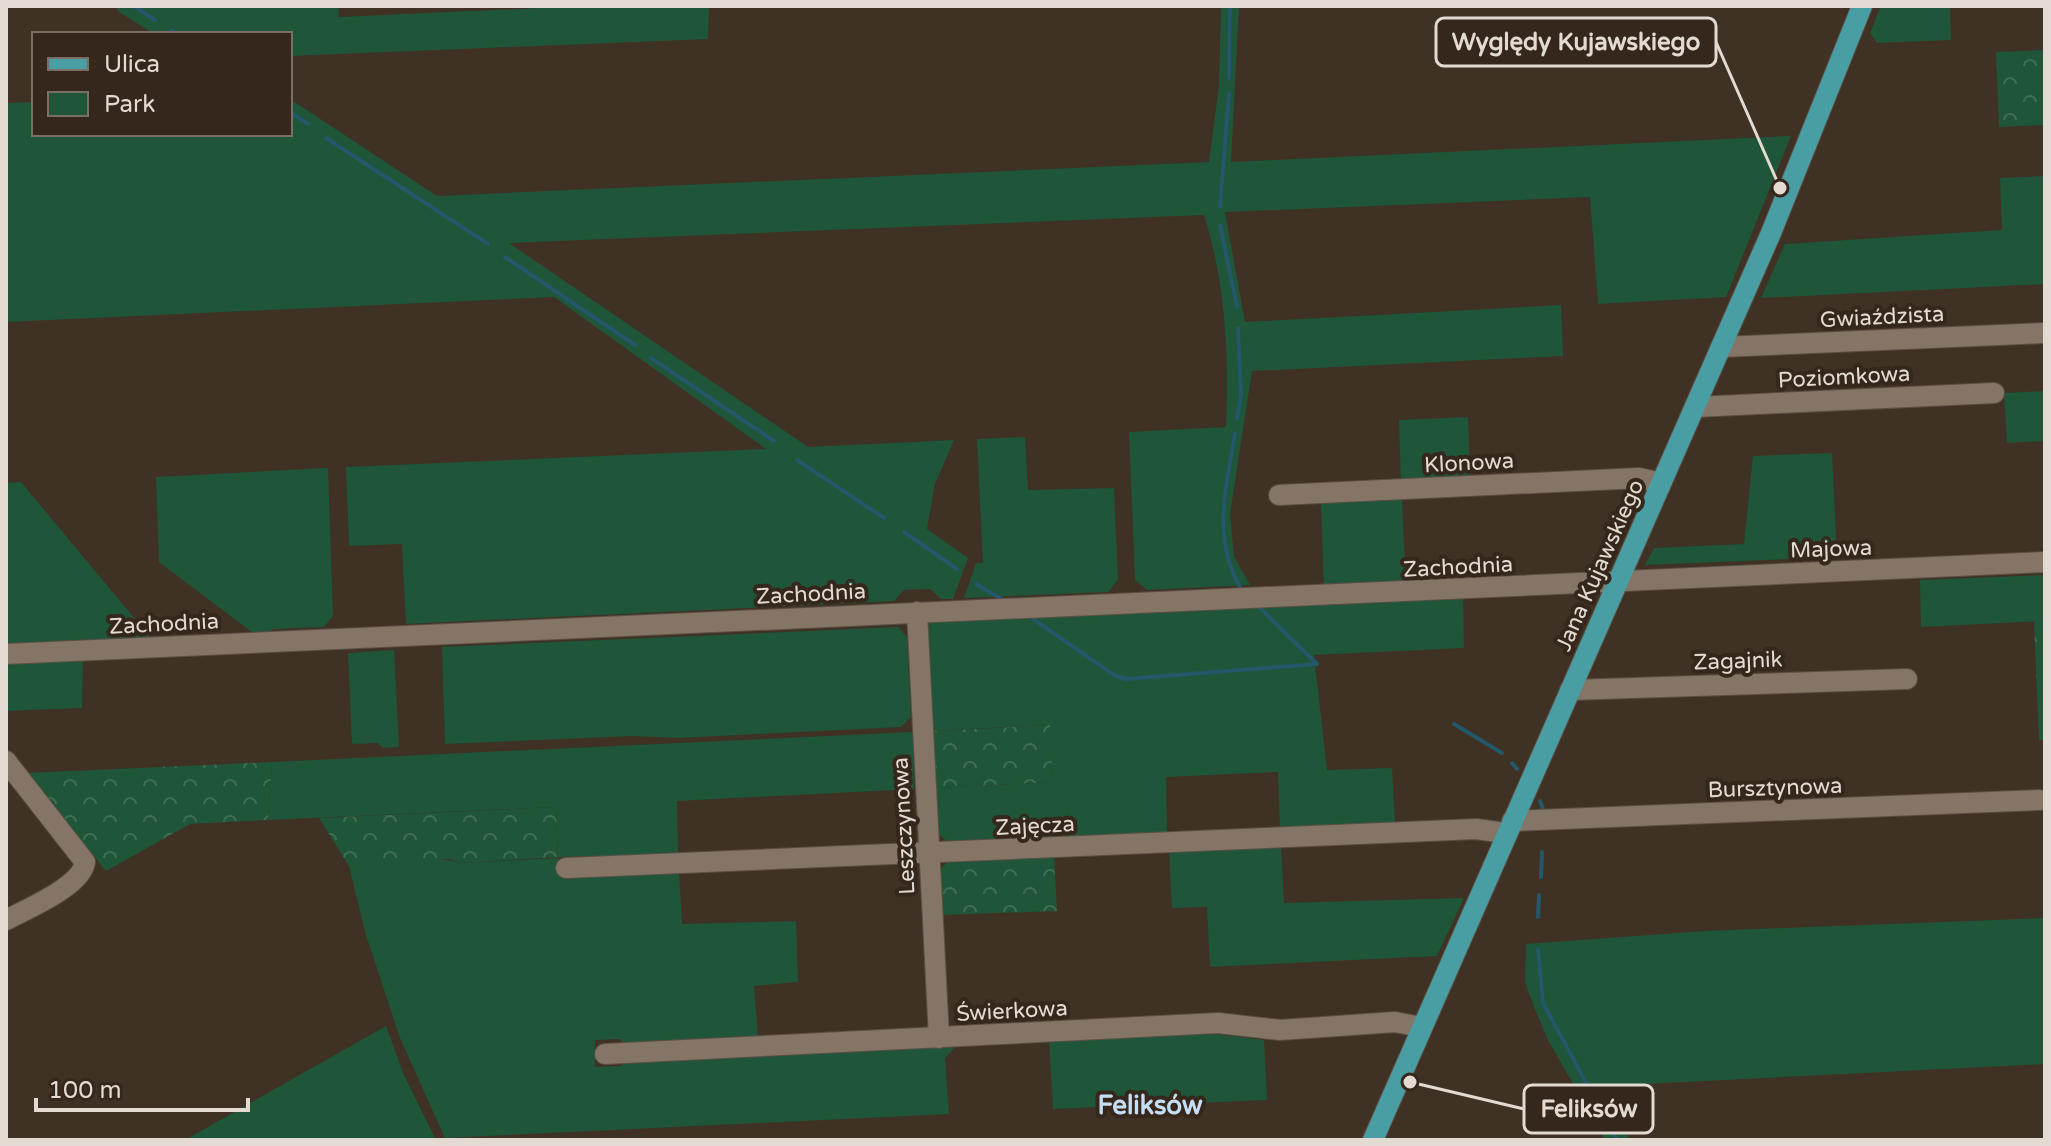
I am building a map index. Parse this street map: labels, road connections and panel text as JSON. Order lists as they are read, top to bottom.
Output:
{
  "streets": {
    "main road": ["Jana Kujawskiego"],
    "street": [
      "Gwiaździsta",
      "Poziomkowa",
      "Klonowa",
      "Majowa",
      "Zachodnia",
      "Zagajnik",
      "Bursztynowa",
      "Zajęcza",
      "Leszczynowa",
      "Świerkowa"
    ]
  },
  "crossings": [
    ["Gwiaździsta", "Jana Kujawskiego"],
    ["Poziomkowa", "Jana Kujawskiego"],
    ["Klonowa", "Jana Kujawskiego"],
    ["Majowa", "Jana Kujawskiego"],
    ["Majowa", "Zachodnia"],
    ["Jana Kujawskiego", "Zachodnia"],
    ["Jana Kujawskiego", "Zagajnik"],
    ["Jana Kujawskiego", "Bursztynowa"],
    ["Jana Kujawskiego", "Zajęcza"],
    ["Jana Kujawskiego", "Świerkowa"],
    ["Zachodnia", "Leszczynowa"],
    ["Bursztynowa", "Zajęcza"],
    ["Zajęcza", "Leszczynowa"],
    ["Leszczynowa", "Świerkowa"]
  ],
  "districts": ["Feliksów"],
  "places": ["Wyględy Kujawskiego", "Feliksów"],
  "legend": ["Ulica", "Park"],
  "scale_bar": "100 m"
}
